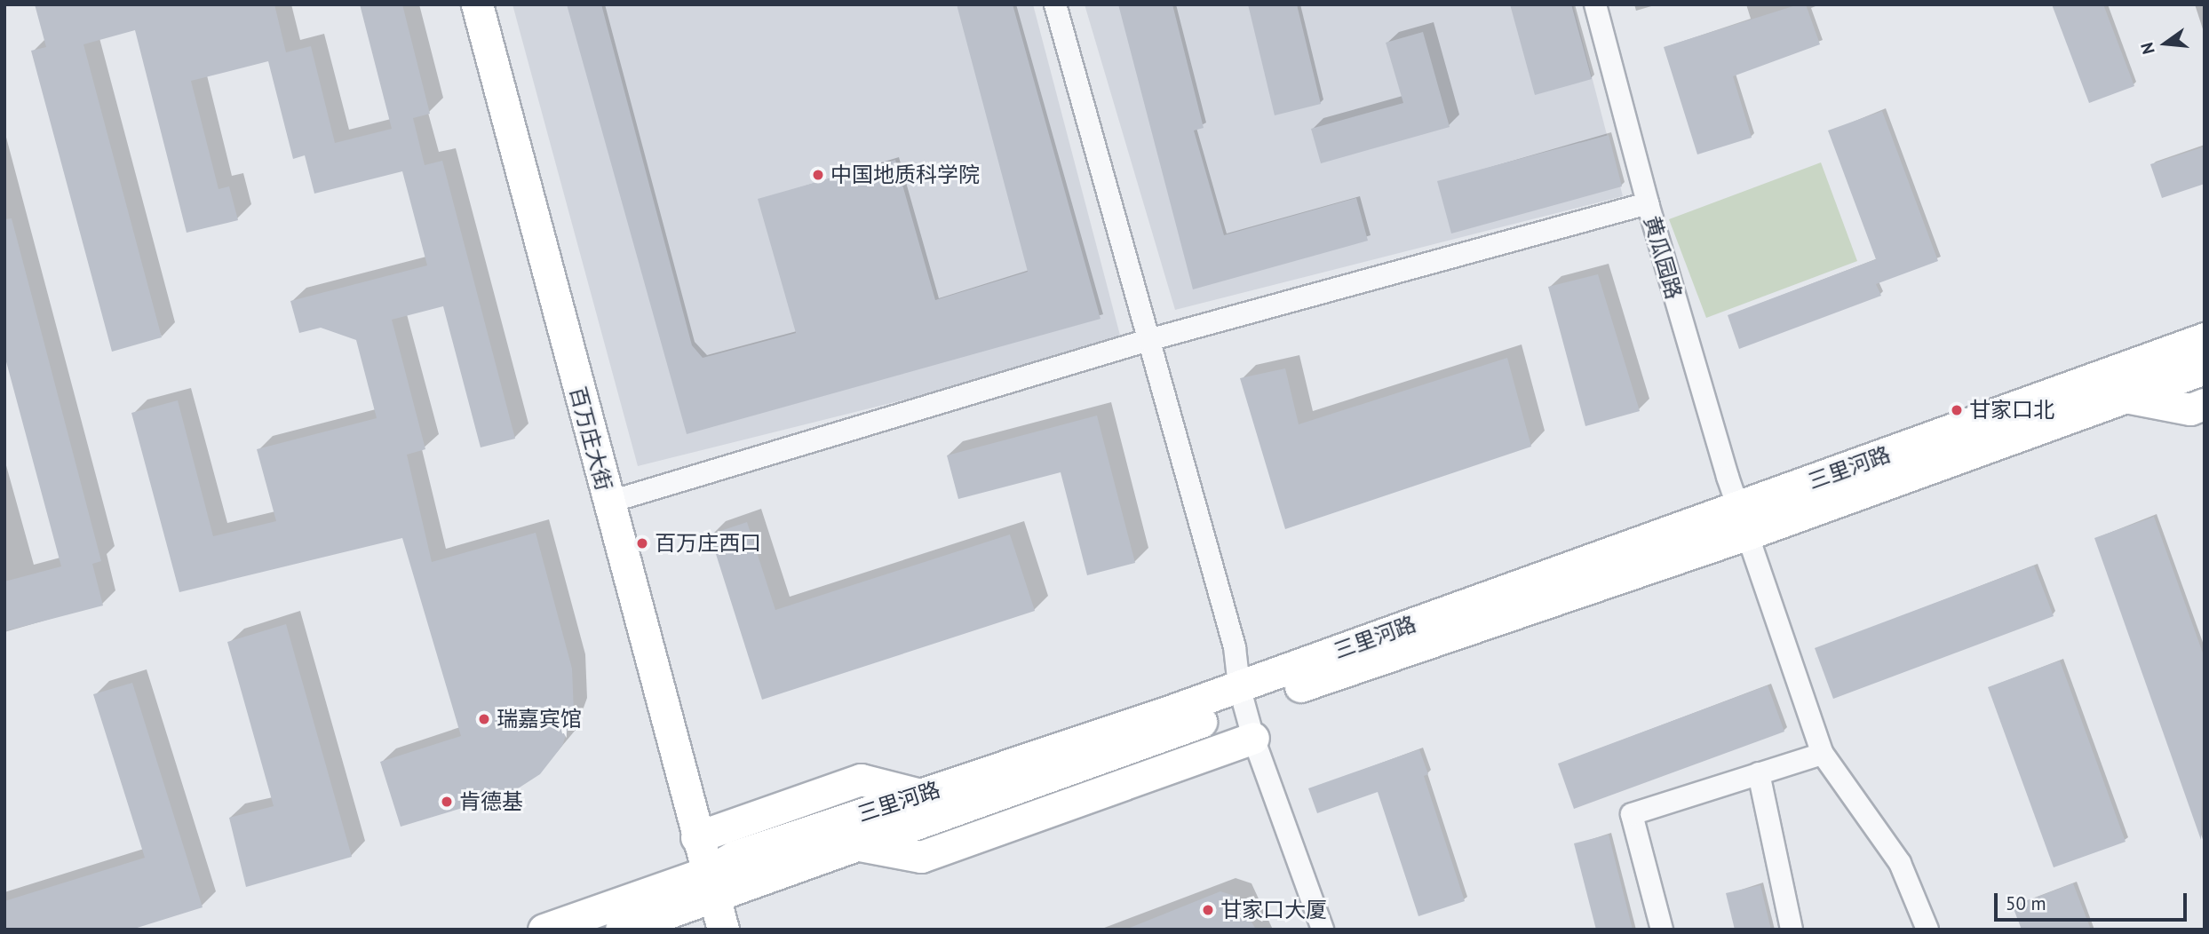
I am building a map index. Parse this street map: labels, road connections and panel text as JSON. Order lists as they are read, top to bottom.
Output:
{
  "streets": {
    "main road": ["百万庄大街", "三里河路"],
    "street": ["黄瓜园路"]
  },
  "crossings": [
    ["黄瓜园路", "三里河路"],
    ["百万庄大街", "三里河路"]
  ],
  "places": [
    "中国地质科学院",
    "甘家口北",
    "百万庄西口",
    "瑞嘉宾馆",
    "肯德基",
    "甘家口大厦"
  ],
  "scale_bar": "50 m",
  "north": "left"
}
